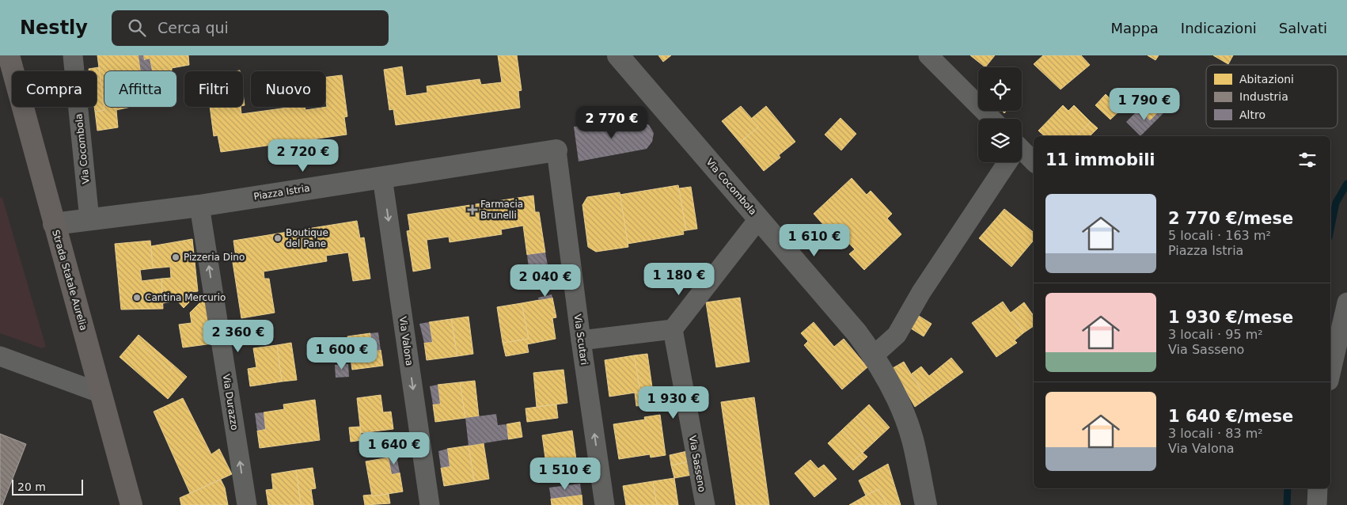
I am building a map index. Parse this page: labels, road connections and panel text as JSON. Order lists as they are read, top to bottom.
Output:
{
  "streets": {
    "main road": ["Strada Statale Aurelia"],
    "street": [
      "Via Cocombola",
      "Piazza Istria",
      "Via Scutari",
      "Via Valona",
      "Via Durazzo",
      "Via Sasseno"
    ]
  },
  "crossings": [
    ["Via Cocombola", "Piazza Istria"],
    ["Piazza Istria", "Strada Statale Aurelia"],
    ["Piazza Istria", "Via Scutari"],
    ["Piazza Istria", "Via Valona"],
    ["Piazza Istria", "Via Durazzo"]
  ],
  "one_way": ["Via Scutari", "Via Valona", "Via Durazzo"],
  "places": {
    "health": ["Farmacia Brunelli"],
    "other": ["Boutique del Pane", "Pizzeria Dino", "Cantina Mercurio"]
  },
  "legend": ["Abitazioni", "Industria", "Altro"],
  "scale_bar": "20 m",
  "page": {
    "header": "Nestly",
    "search": "Cerca qui",
    "nav": ["Mappa", "Indicazioni", "Salvati"],
    "chip": [
      "Compra",
      "Affitta",
      "Filtri",
      "Nuovo"
    ],
    "price": [
      "1 790 €",
      "2 770 €",
      "2 720 €",
      "1 610 €",
      "1 180 €",
      "2 040 €",
      "2 360 €",
      "1 600 €",
      "1 930 €",
      "1 640 €",
      "1 510 €"
    ],
    "heading": "11 immobili",
    "list": [
      {
        "name": "2 770 €/mese",
        "note": "5 locali · 163 m² · Piazza Istria"
      },
      {
        "name": "1 930 €/mese",
        "note": "3 locali · 95 m² · Via Sasseno"
      },
      {
        "name": "1 640 €/mese",
        "note": "3 locali · 83 m² · Via Valona"
      }
    ],
    "scale": "20 m"
  }
}
